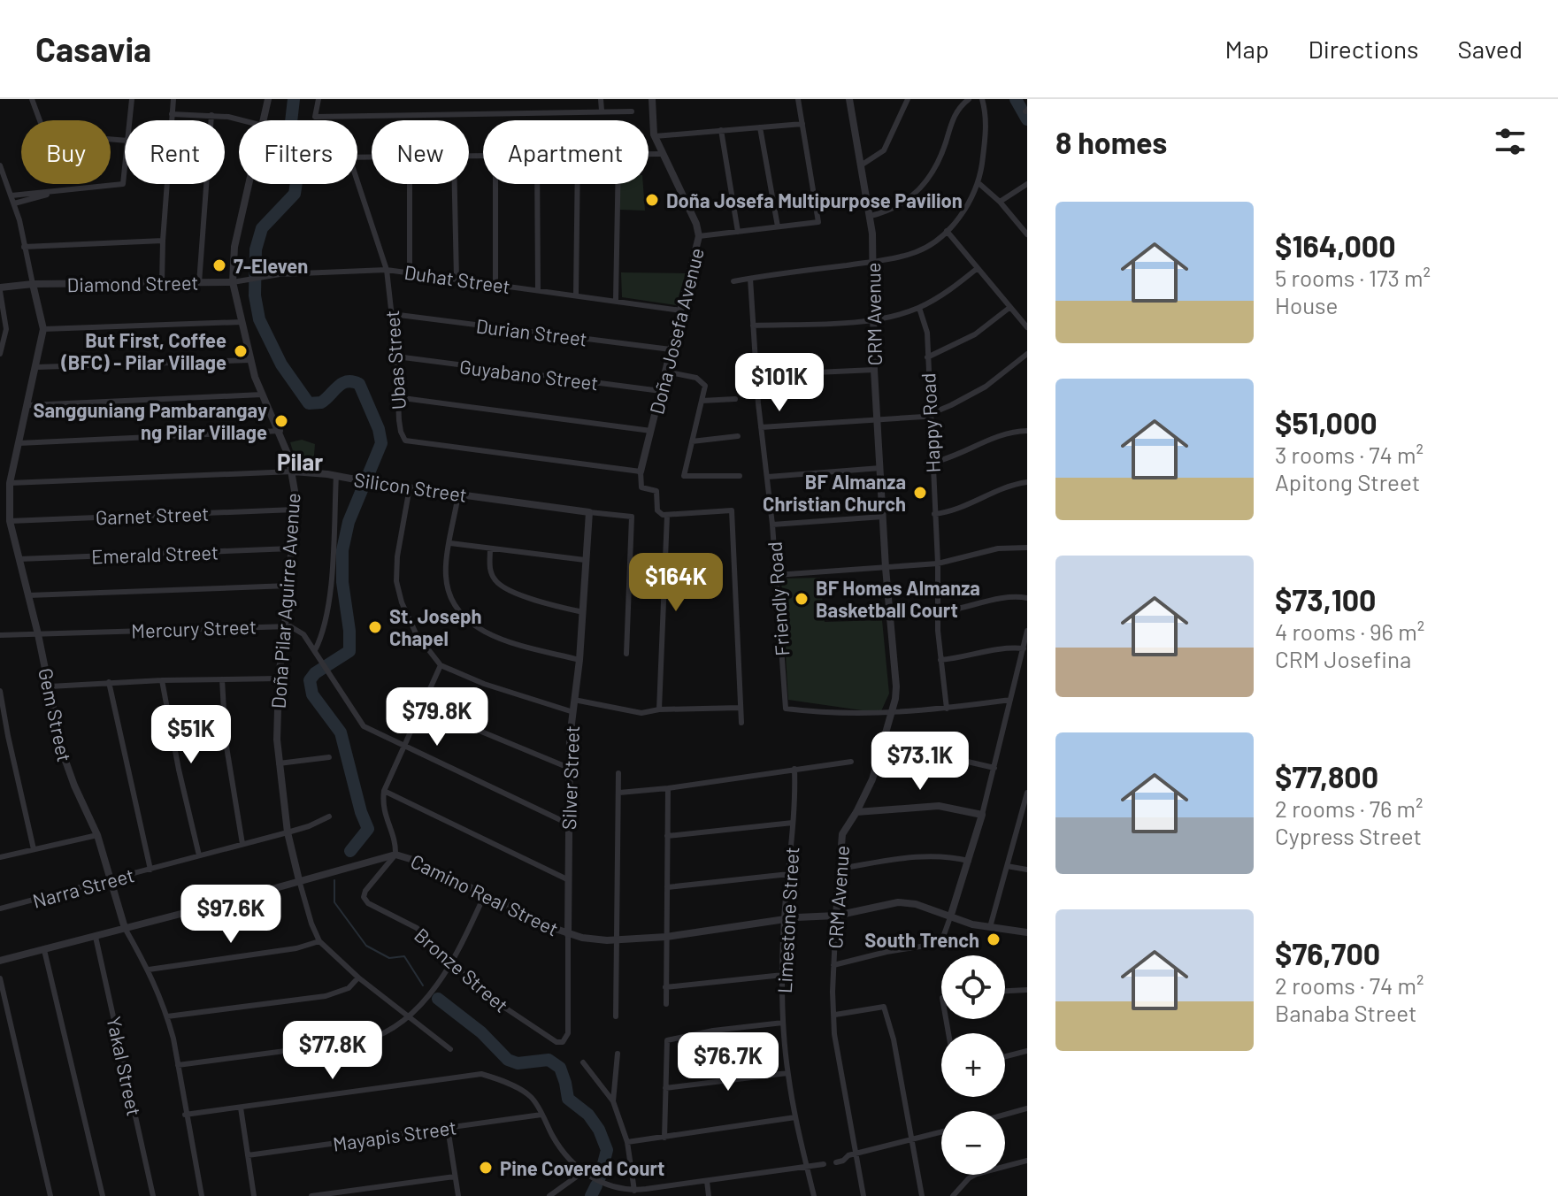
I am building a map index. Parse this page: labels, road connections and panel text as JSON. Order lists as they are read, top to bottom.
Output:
{
  "streets": {
    "street": [
      "Duhat Street",
      "Diamond Street",
      "CRM Avenue",
      "Doña Josefa Avenue",
      "Durian Street",
      "Ubas Street",
      "Guyabano Street",
      "Happy Road",
      "Silicon Street",
      "Garnet Street",
      "Emerald Street",
      "Friendly Road",
      "Doña Pilar Aguirre Avenue",
      "Mercury Street",
      "Gem Street",
      "Silver Street",
      "Narra Street",
      "Camino Real Street",
      "Limestone Street",
      "Bronze Street",
      "Yakal Street",
      "Mayapis Street"
    ]
  },
  "crossings": [
    ["Duhat Street", "Diamond Street"],
    ["Duhat Street", "Doña Josefa Avenue"],
    ["Duhat Street", "Ubas Street"],
    ["Duhat Street", "Doña Pilar Aguirre Avenue"],
    ["Diamond Street", "Doña Pilar Aguirre Avenue"],
    ["Diamond Street", "Gem Street"],
    ["CRM Avenue", "Friendly Road"],
    ["CRM Avenue", "Camino Real Street"],
    ["Doña Josefa Avenue", "Durian Street"],
    ["Doña Josefa Avenue", "Ubas Street"],
    ["Doña Josefa Avenue", "Guyabano Street"],
    ["Durian Street", "Ubas Street"],
    ["Ubas Street", "Guyabano Street"],
    ["Silicon Street", "Doña Pilar Aguirre Avenue"],
    ["Silicon Street", "Gem Street"],
    ["Silicon Street", "Silver Street"],
    ["Garnet Street", "Doña Pilar Aguirre Avenue"],
    ["Garnet Street", "Gem Street"],
    ["Emerald Street", "Doña Pilar Aguirre Avenue"],
    ["Emerald Street", "Gem Street"],
    ["Doña Pilar Aguirre Avenue", "Mercury Street"],
    ["Doña Pilar Aguirre Avenue", "Narra Street"],
    ["Doña Pilar Aguirre Avenue", "Camino Real Street"],
    ["Mercury Street", "Gem Street"],
    ["Mercury Street", "Silver Street"],
    ["Gem Street", "Narra Street"],
    ["Gem Street", "Camino Real Street"],
    ["Silver Street", "Camino Real Street"],
    ["Silver Street", "Bronze Street"],
    ["Camino Real Street", "Limestone Street"],
    ["Camino Real Street", "Bronze Street"],
    ["Camino Real Street", "Yakal Street"]
  ],
  "districts": ["Pilar"],
  "places": [
    "Doña Josefa Multipurpose Pavilion",
    "7-Eleven",
    "But First, Coffee (BFC) - Pilar Village",
    "Sangguniang Pambarangay ng Pilar Village",
    "BF Almanza Christian Church",
    "BF Homes Almanza Basketball Court",
    "St. Joseph Chapel",
    "South Trench",
    "Pine Covered Court"
  ],
  "page": {
    "header": "Casavia",
    "nav": ["Map", "Directions", "Saved"],
    "heading": "8 homes",
    "chip": [
      "Buy",
      "Rent",
      "Filters",
      "New",
      "Apartment"
    ],
    "list": [
      {
        "name": "$164,000",
        "note": "5 rooms · 173 m² · House"
      },
      {
        "name": "$51,000",
        "note": "3 rooms · 74 m² · Apitong Street"
      },
      {
        "name": "$73,100",
        "note": "4 rooms · 96 m² · CRM Josefina"
      },
      {
        "name": "$77,800",
        "note": "2 rooms · 76 m² · Cypress Street"
      },
      {
        "name": "$76,700",
        "note": "2 rooms · 74 m² · Banaba Street"
      }
    ],
    "price": [
      "$101K",
      "$164K",
      "$79.8K",
      "$51K",
      "$73.1K",
      "$97.6K",
      "$77.8K",
      "$76.7K"
    ],
    "map_buttons": ["+", "−"]
  }
}
